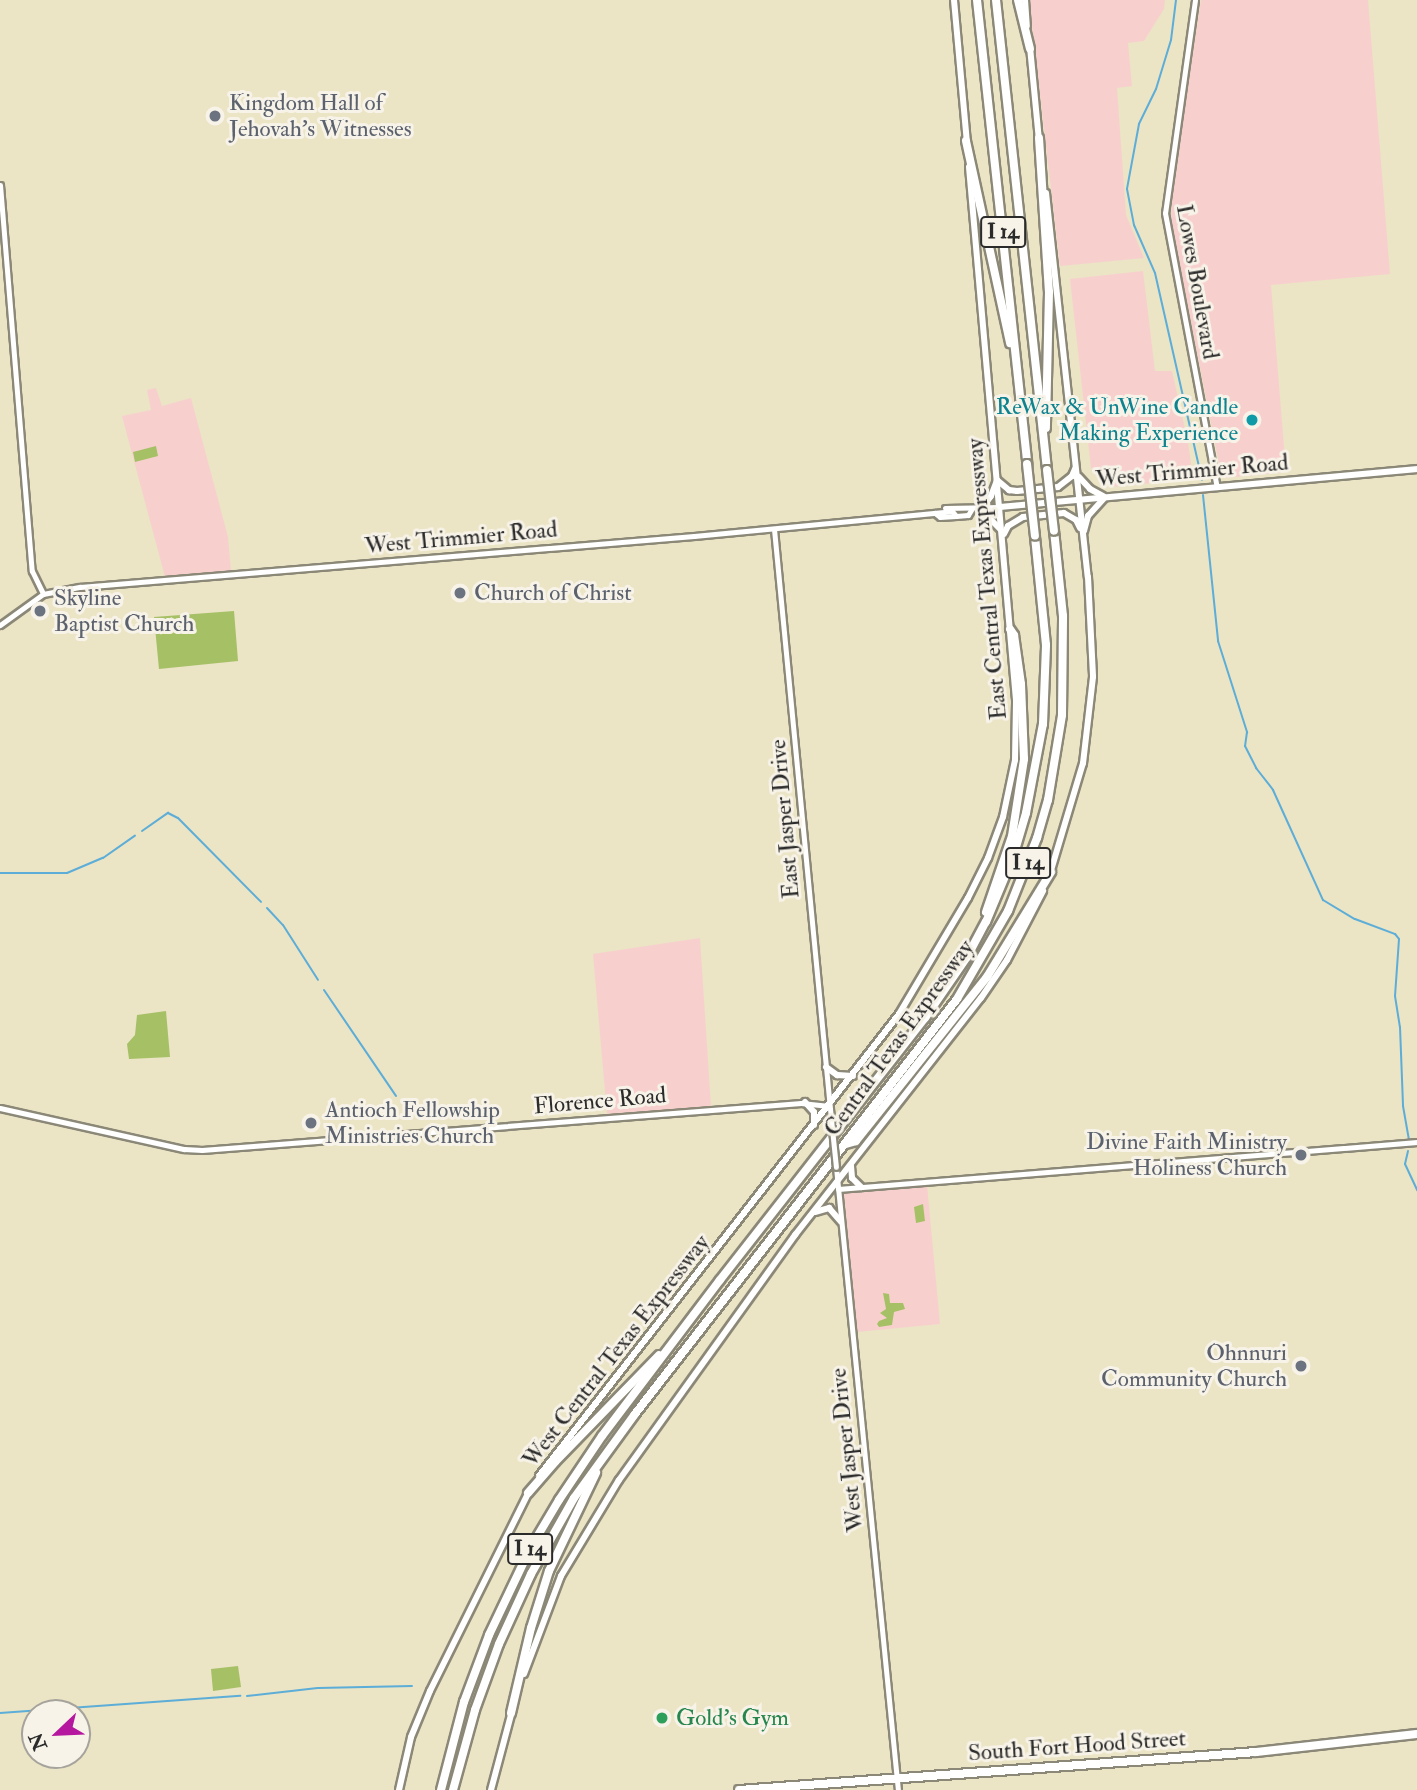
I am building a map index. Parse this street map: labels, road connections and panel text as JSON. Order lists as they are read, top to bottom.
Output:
{
  "streets": {
    "highway": ["I 14", "Central Texas Expressway", "South Fort Hood Street"],
    "main road": ["West Trimmier Road", "East Central Texas Expressway", "West Central Texas Expressway"],
    "street": [
      "Lowes Boulevard",
      "East Jasper Drive",
      "Florence Road",
      "West Jasper Drive"
    ]
  },
  "crossings": [
    ["Lowes Boulevard", "West Trimmier Road"],
    ["West Trimmier Road", "East Central Texas Expressway"],
    ["West Trimmier Road", "East Jasper Drive"],
    ["East Central Texas Expressway", "East Jasper Drive"],
    ["East Central Texas Expressway", "Florence Road"],
    ["East Central Texas Expressway", "West Central Texas Expressway"],
    ["East Central Texas Expressway", "West Jasper Drive"],
    ["East Jasper Drive", "Florence Road"],
    ["East Jasper Drive", "West Central Texas Expressway"],
    ["East Jasper Drive", "West Jasper Drive"],
    ["Florence Road", "West Central Texas Expressway"],
    ["Florence Road", "West Jasper Drive"],
    ["West Central Texas Expressway", "West Jasper Drive"],
    ["West Jasper Drive", "South Fort Hood Street"]
  ],
  "places": [
    "Kingdom Hall of Jehovah's Witnesses",
    "ReWax & UnWine Candle Making Experience",
    "Church of Christ",
    "Skyline Baptist Church",
    "Antioch Fellowship Ministries Church",
    "Divine Faith Ministry Holiness Church",
    "Ohnnuri Community Church",
    "Gold's Gym"
  ],
  "north": "bottom left"
}
